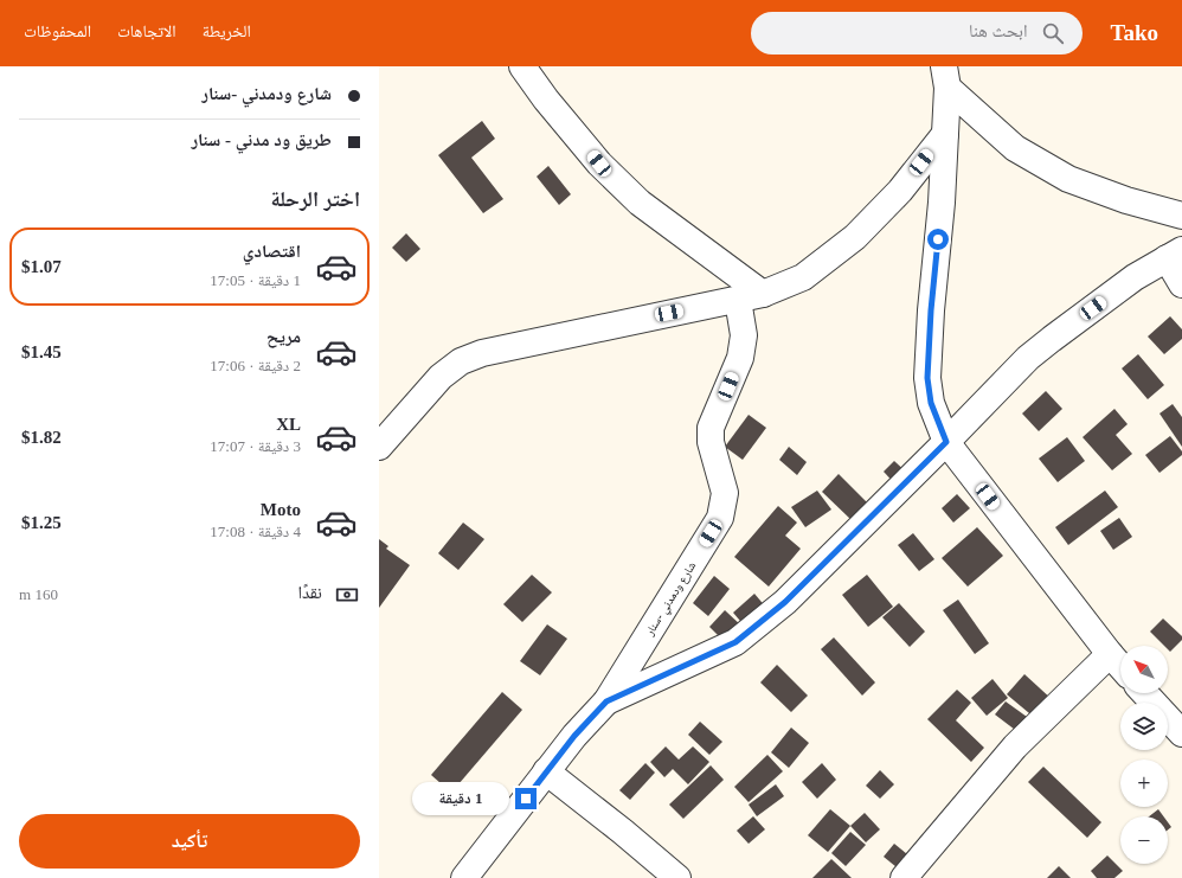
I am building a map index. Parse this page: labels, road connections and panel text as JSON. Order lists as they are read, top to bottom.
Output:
{
  "streets": {
    "street": ["شارع ودمدني -سنار"]
  },
  "north": "top left",
  "page": {
    "header": "Tako",
    "search": "ابحث هنا",
    "nav": ["الخريطة", "الاتجاهات", "المحفوظات"],
    "banner": ["شارع ودمدني -سنار", "طريق ود مدني - سنار"],
    "heading": "اختر الرحلة",
    "list": [
      {
        "name": "اقتصادي",
        "note": "1 دقيقة · 17:05",
        "value": "$1.07"
      },
      {
        "name": "مريح",
        "note": "2 دقيقة · 17:06",
        "value": "$1.45"
      },
      {
        "name": "XL",
        "note": "3 دقيقة · 17:07",
        "value": "$1.82"
      },
      {
        "name": "Moto",
        "note": "4 دقيقة · 17:08",
        "value": "$1.25"
      }
    ],
    "pay": ["نقدًا", "160 m"],
    "map_buttons": ["+", "−"],
    "bubble": "1 دقيقة",
    "buttons": "تأكيد"
  }
}
